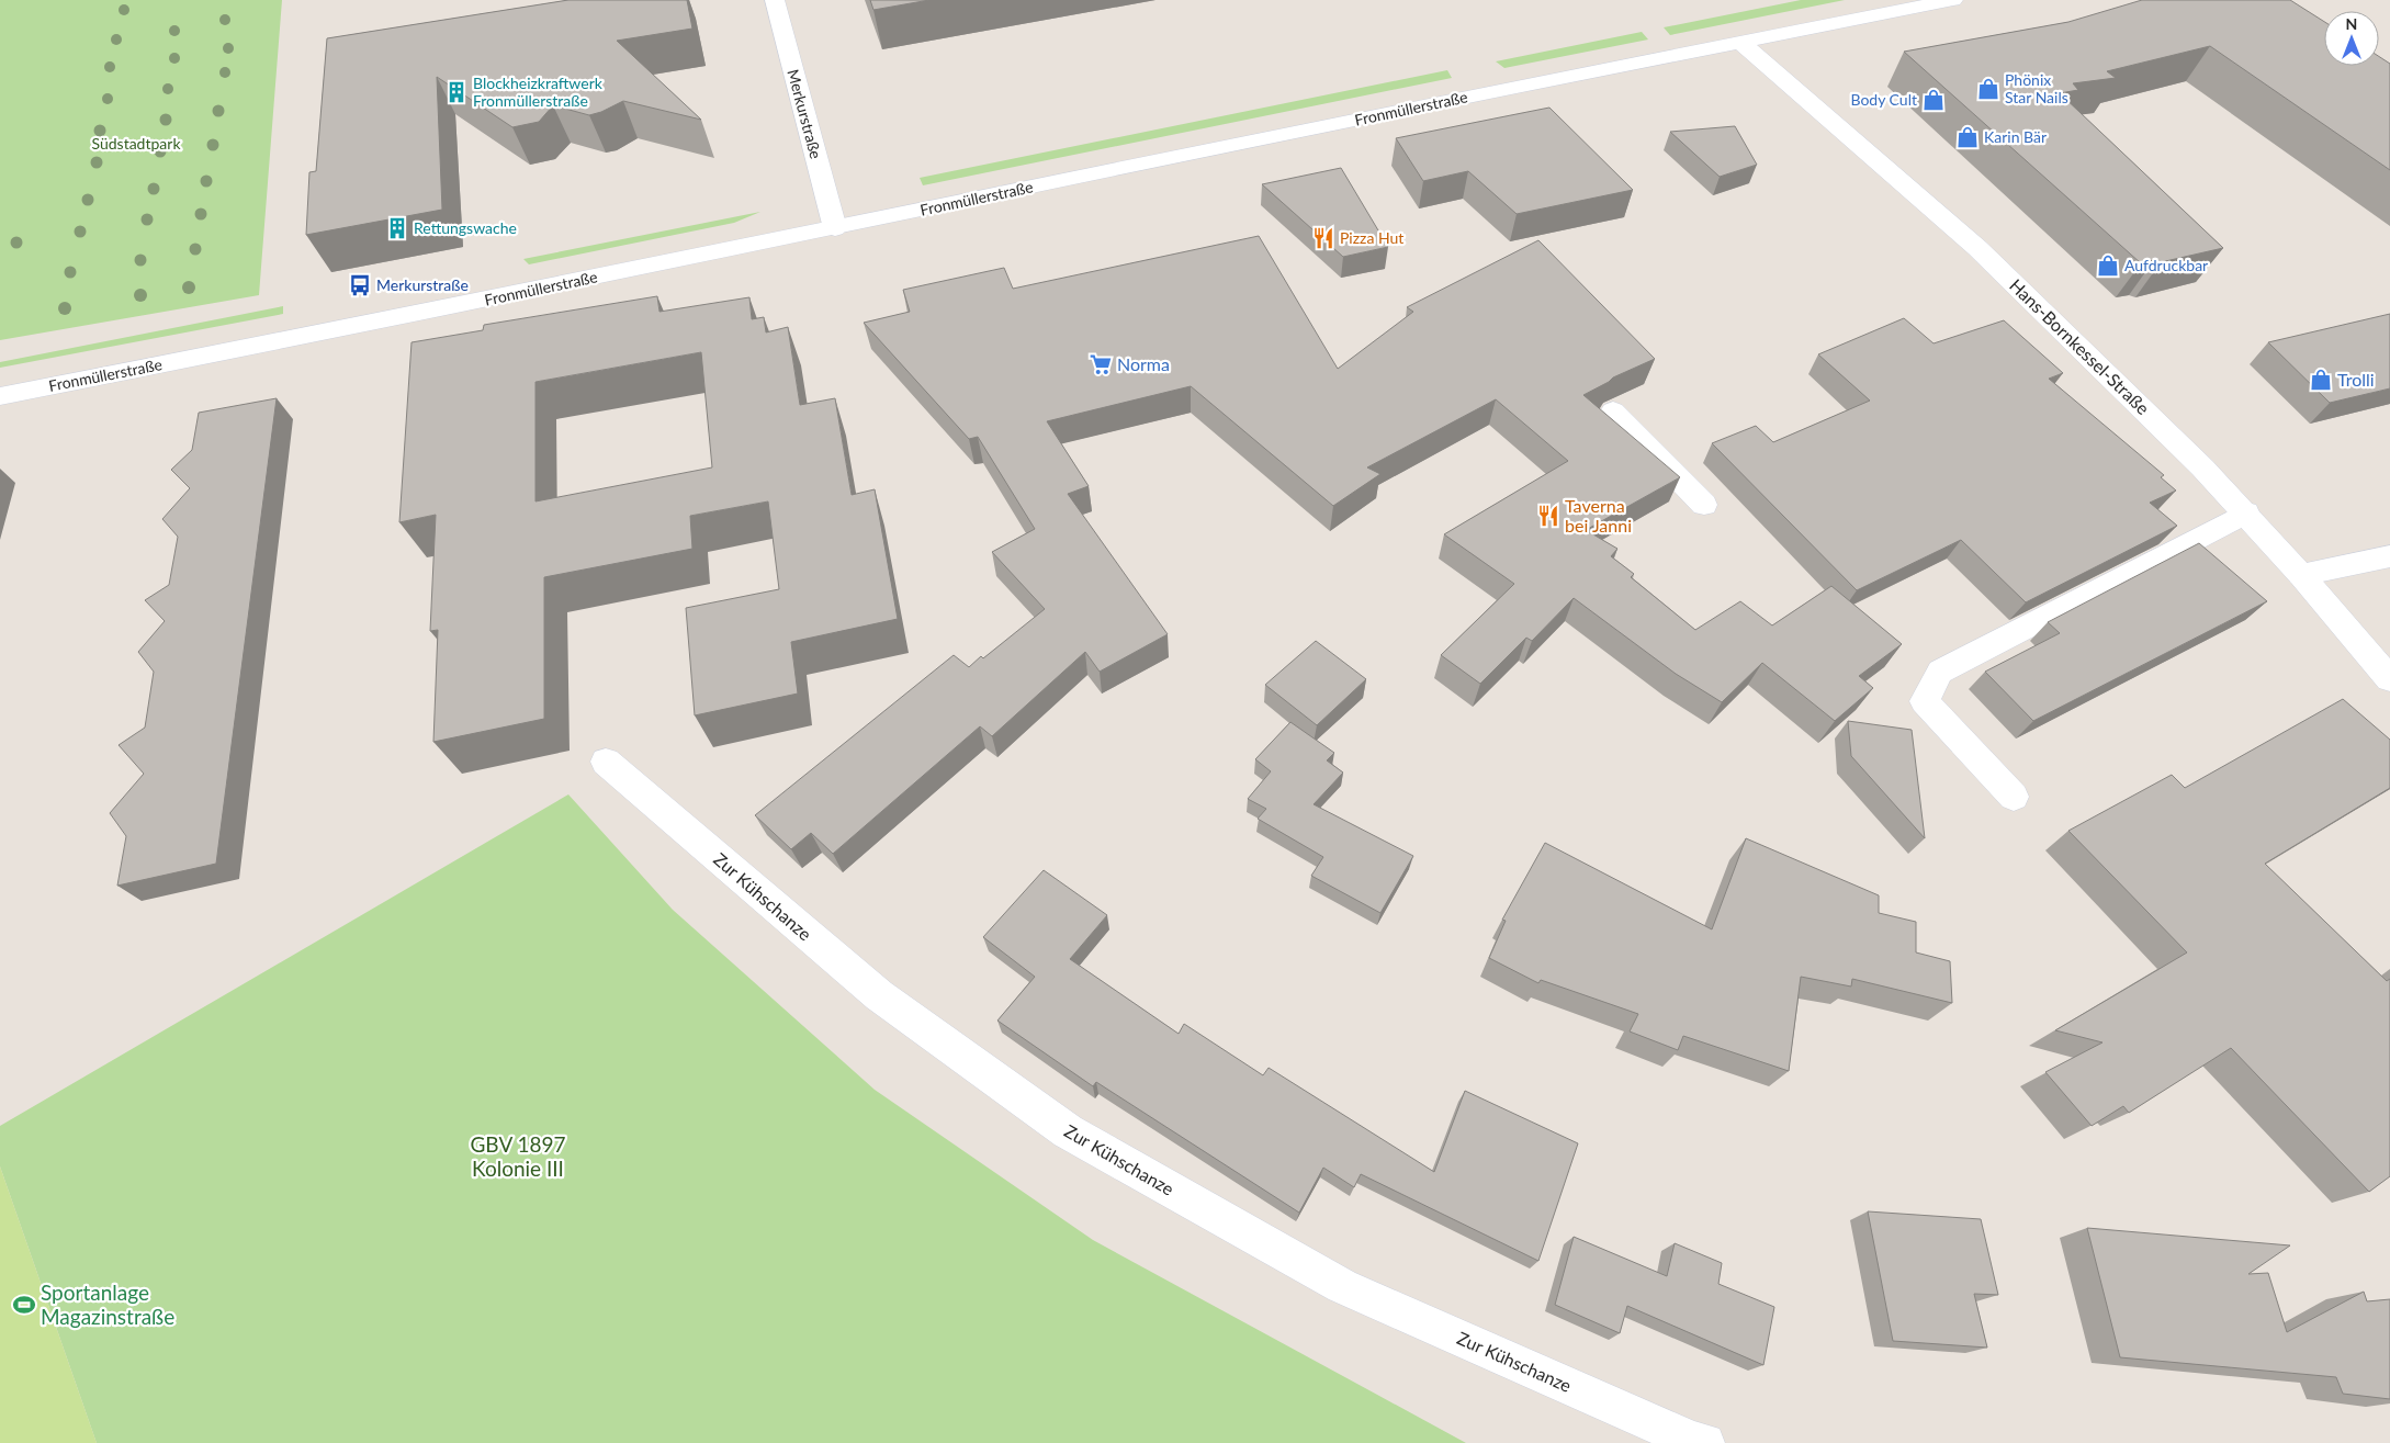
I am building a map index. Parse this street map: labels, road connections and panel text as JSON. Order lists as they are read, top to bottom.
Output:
{
  "streets": {
    "street": [
      "Fronmüllerstraße",
      "Merkurstraße",
      "Hans-Bornkessel-Straße",
      "Zur Kühschanze"
    ]
  },
  "crossings": [
    ["Fronmüllerstraße", "Merkurstraße"],
    ["Fronmüllerstraße", "Hans-Bornkessel-Straße"]
  ],
  "parks": ["Südstadtpark", "GBV 1897 Kolonie III"],
  "places": {
    "shop": [
      "Phönix Star Nails",
      "Body Cult",
      "Karin Bär",
      "Aufdruckbar",
      "Trolli"
    ],
    "building": ["Blockheizkraftwerk Fronmüllerstraße", "Rettungswache"],
    "restaurant": ["Pizza Hut", "Taverna bei Janni"],
    "bus stop": ["Merkurstraße"],
    "supermarket": ["Norma"],
    "sports": ["Sportanlage Magazinstraße"]
  },
  "north": "top"
}
